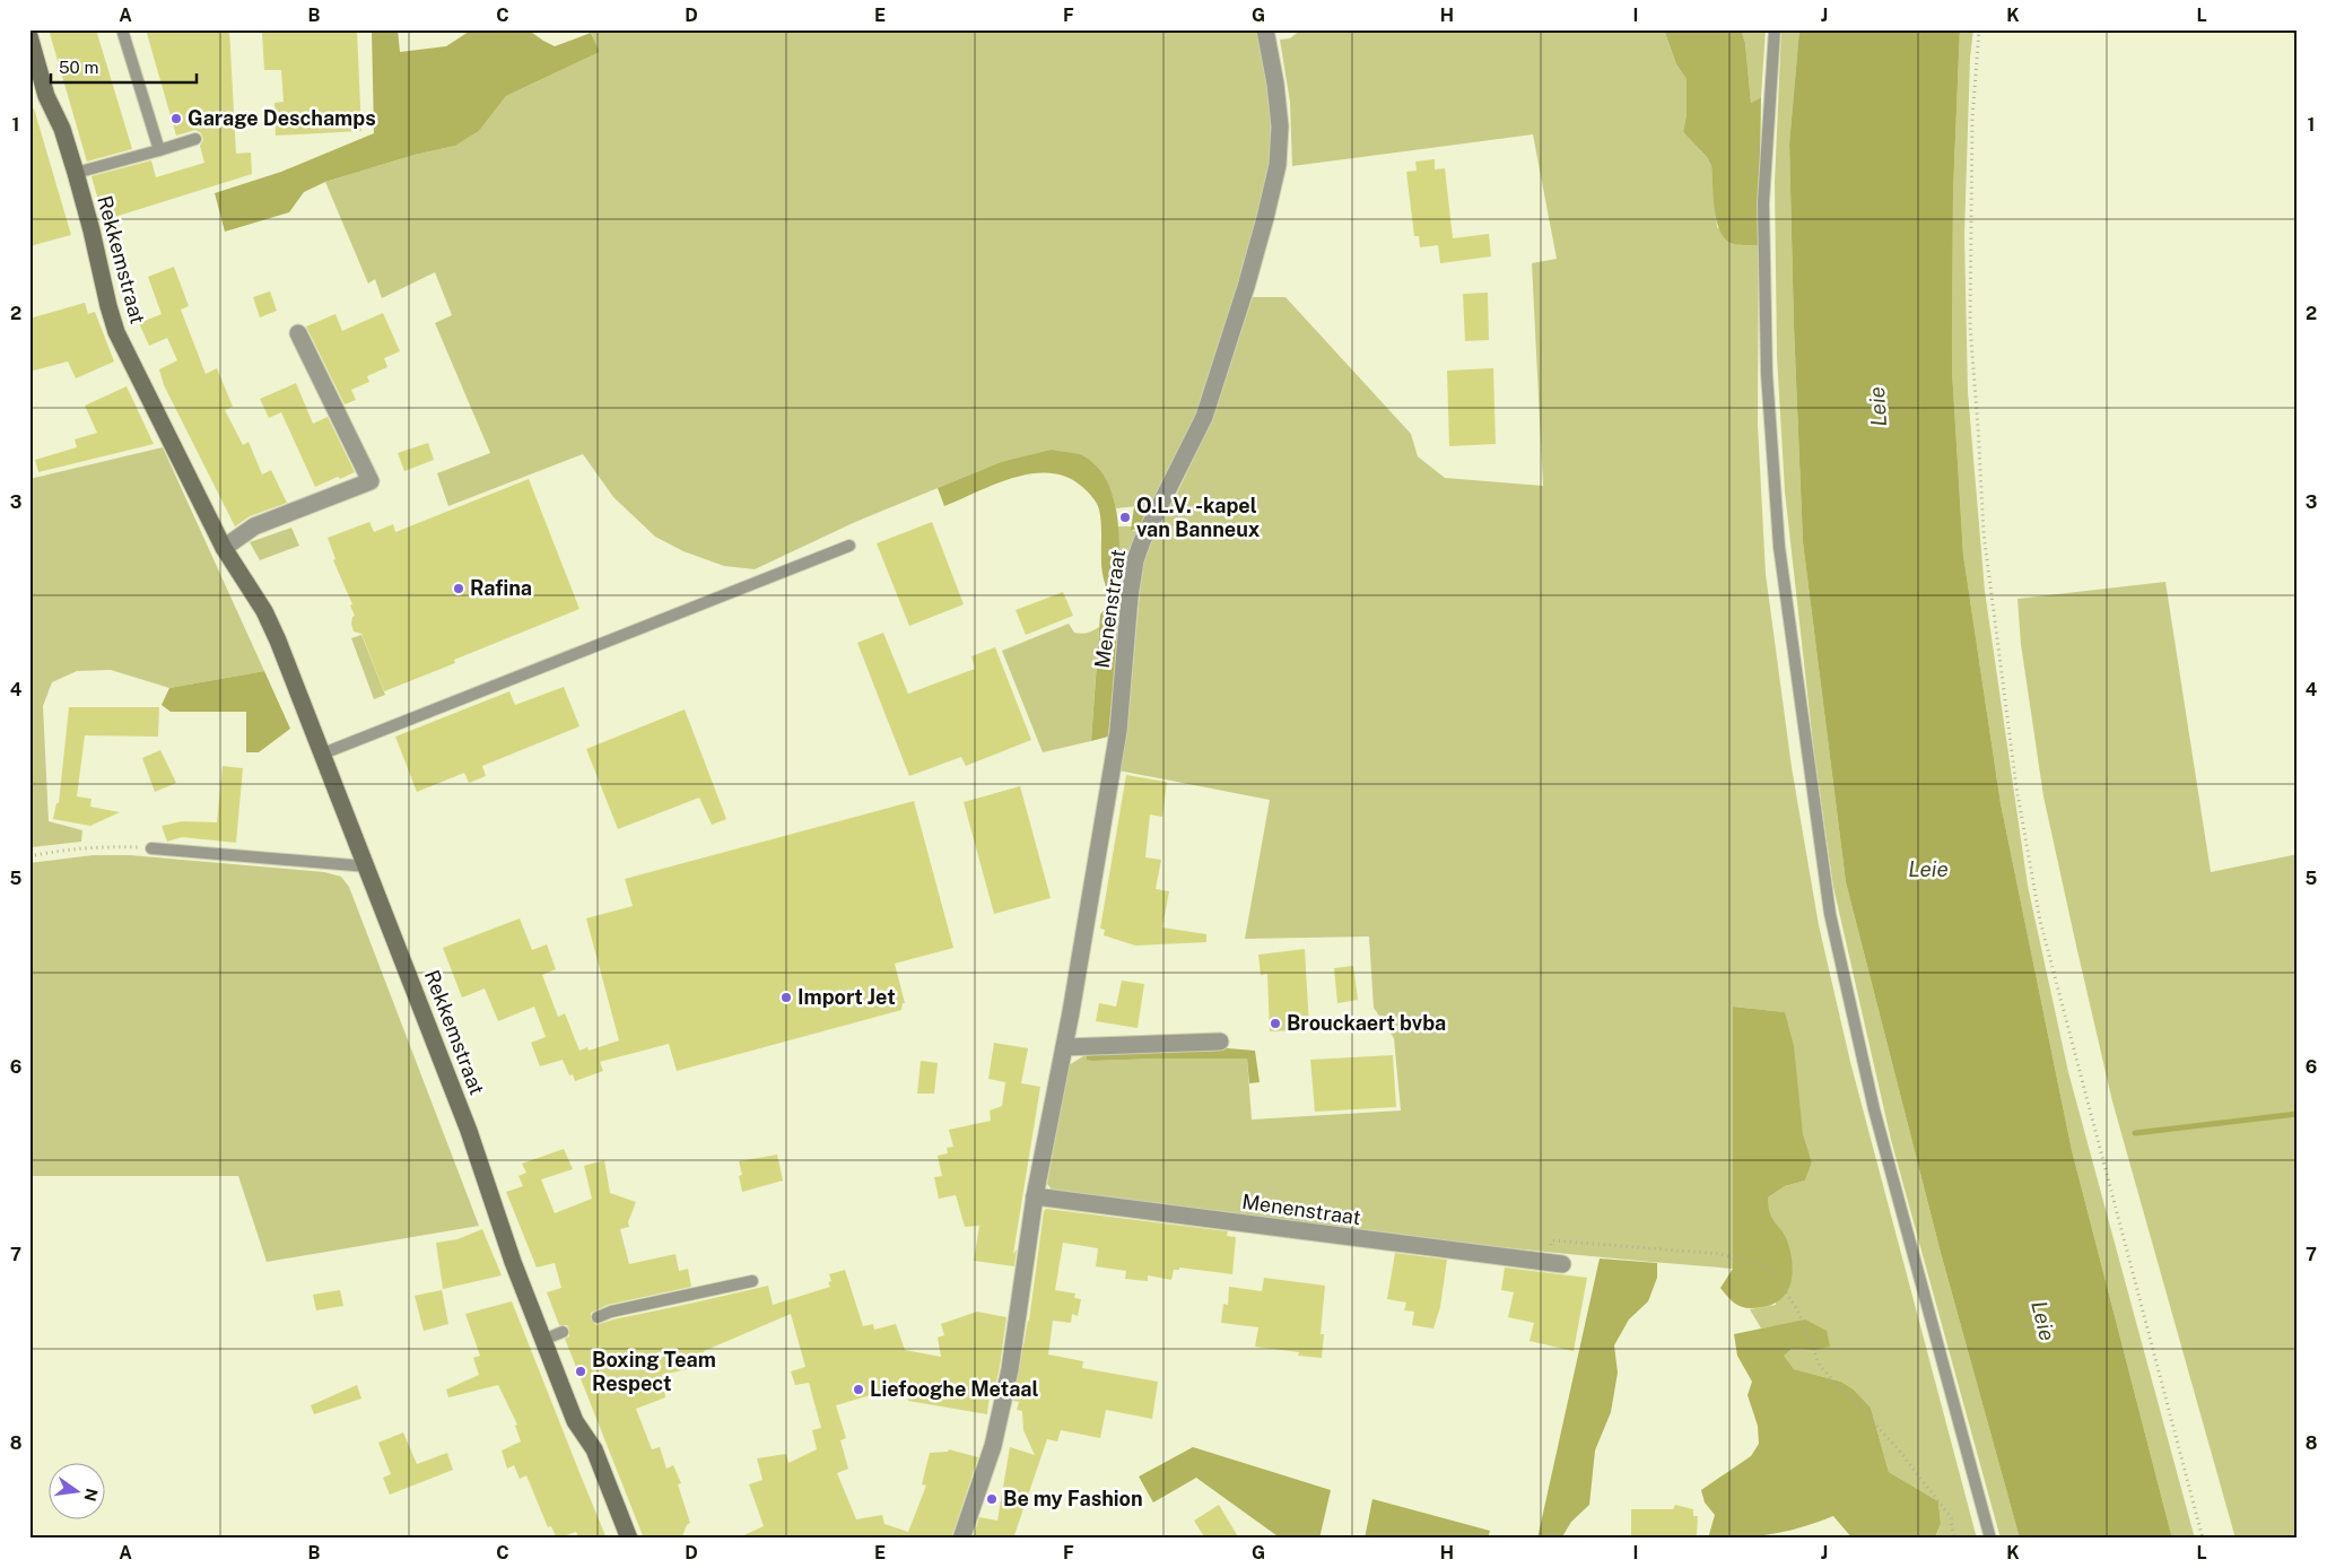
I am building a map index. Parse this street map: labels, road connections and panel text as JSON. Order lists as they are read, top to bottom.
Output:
{
  "streets": {
    "street": ["Rekkemstraat", "Menenstraat"]
  },
  "water": ["Leie"],
  "places": [
    "Garage Deschamps",
    "O.L.V. -kapel van Banneux",
    "Rafina",
    "Import Jet",
    "Brouckaert bvba",
    "Boxing Team Respect",
    "Liefooghe Metaal",
    "Be my Fashion"
  ],
  "scale_bar": "50 m",
  "north": "right",
  "grid": {
    "columns": [
      "A",
      "B",
      "C",
      "D",
      "E",
      "F",
      "G",
      "H",
      "I",
      "J",
      "K",
      "L"
    ],
    "rows": [
      "1",
      "2",
      "3",
      "4",
      "5",
      "6",
      "7",
      "8"
    ]
  }
}
